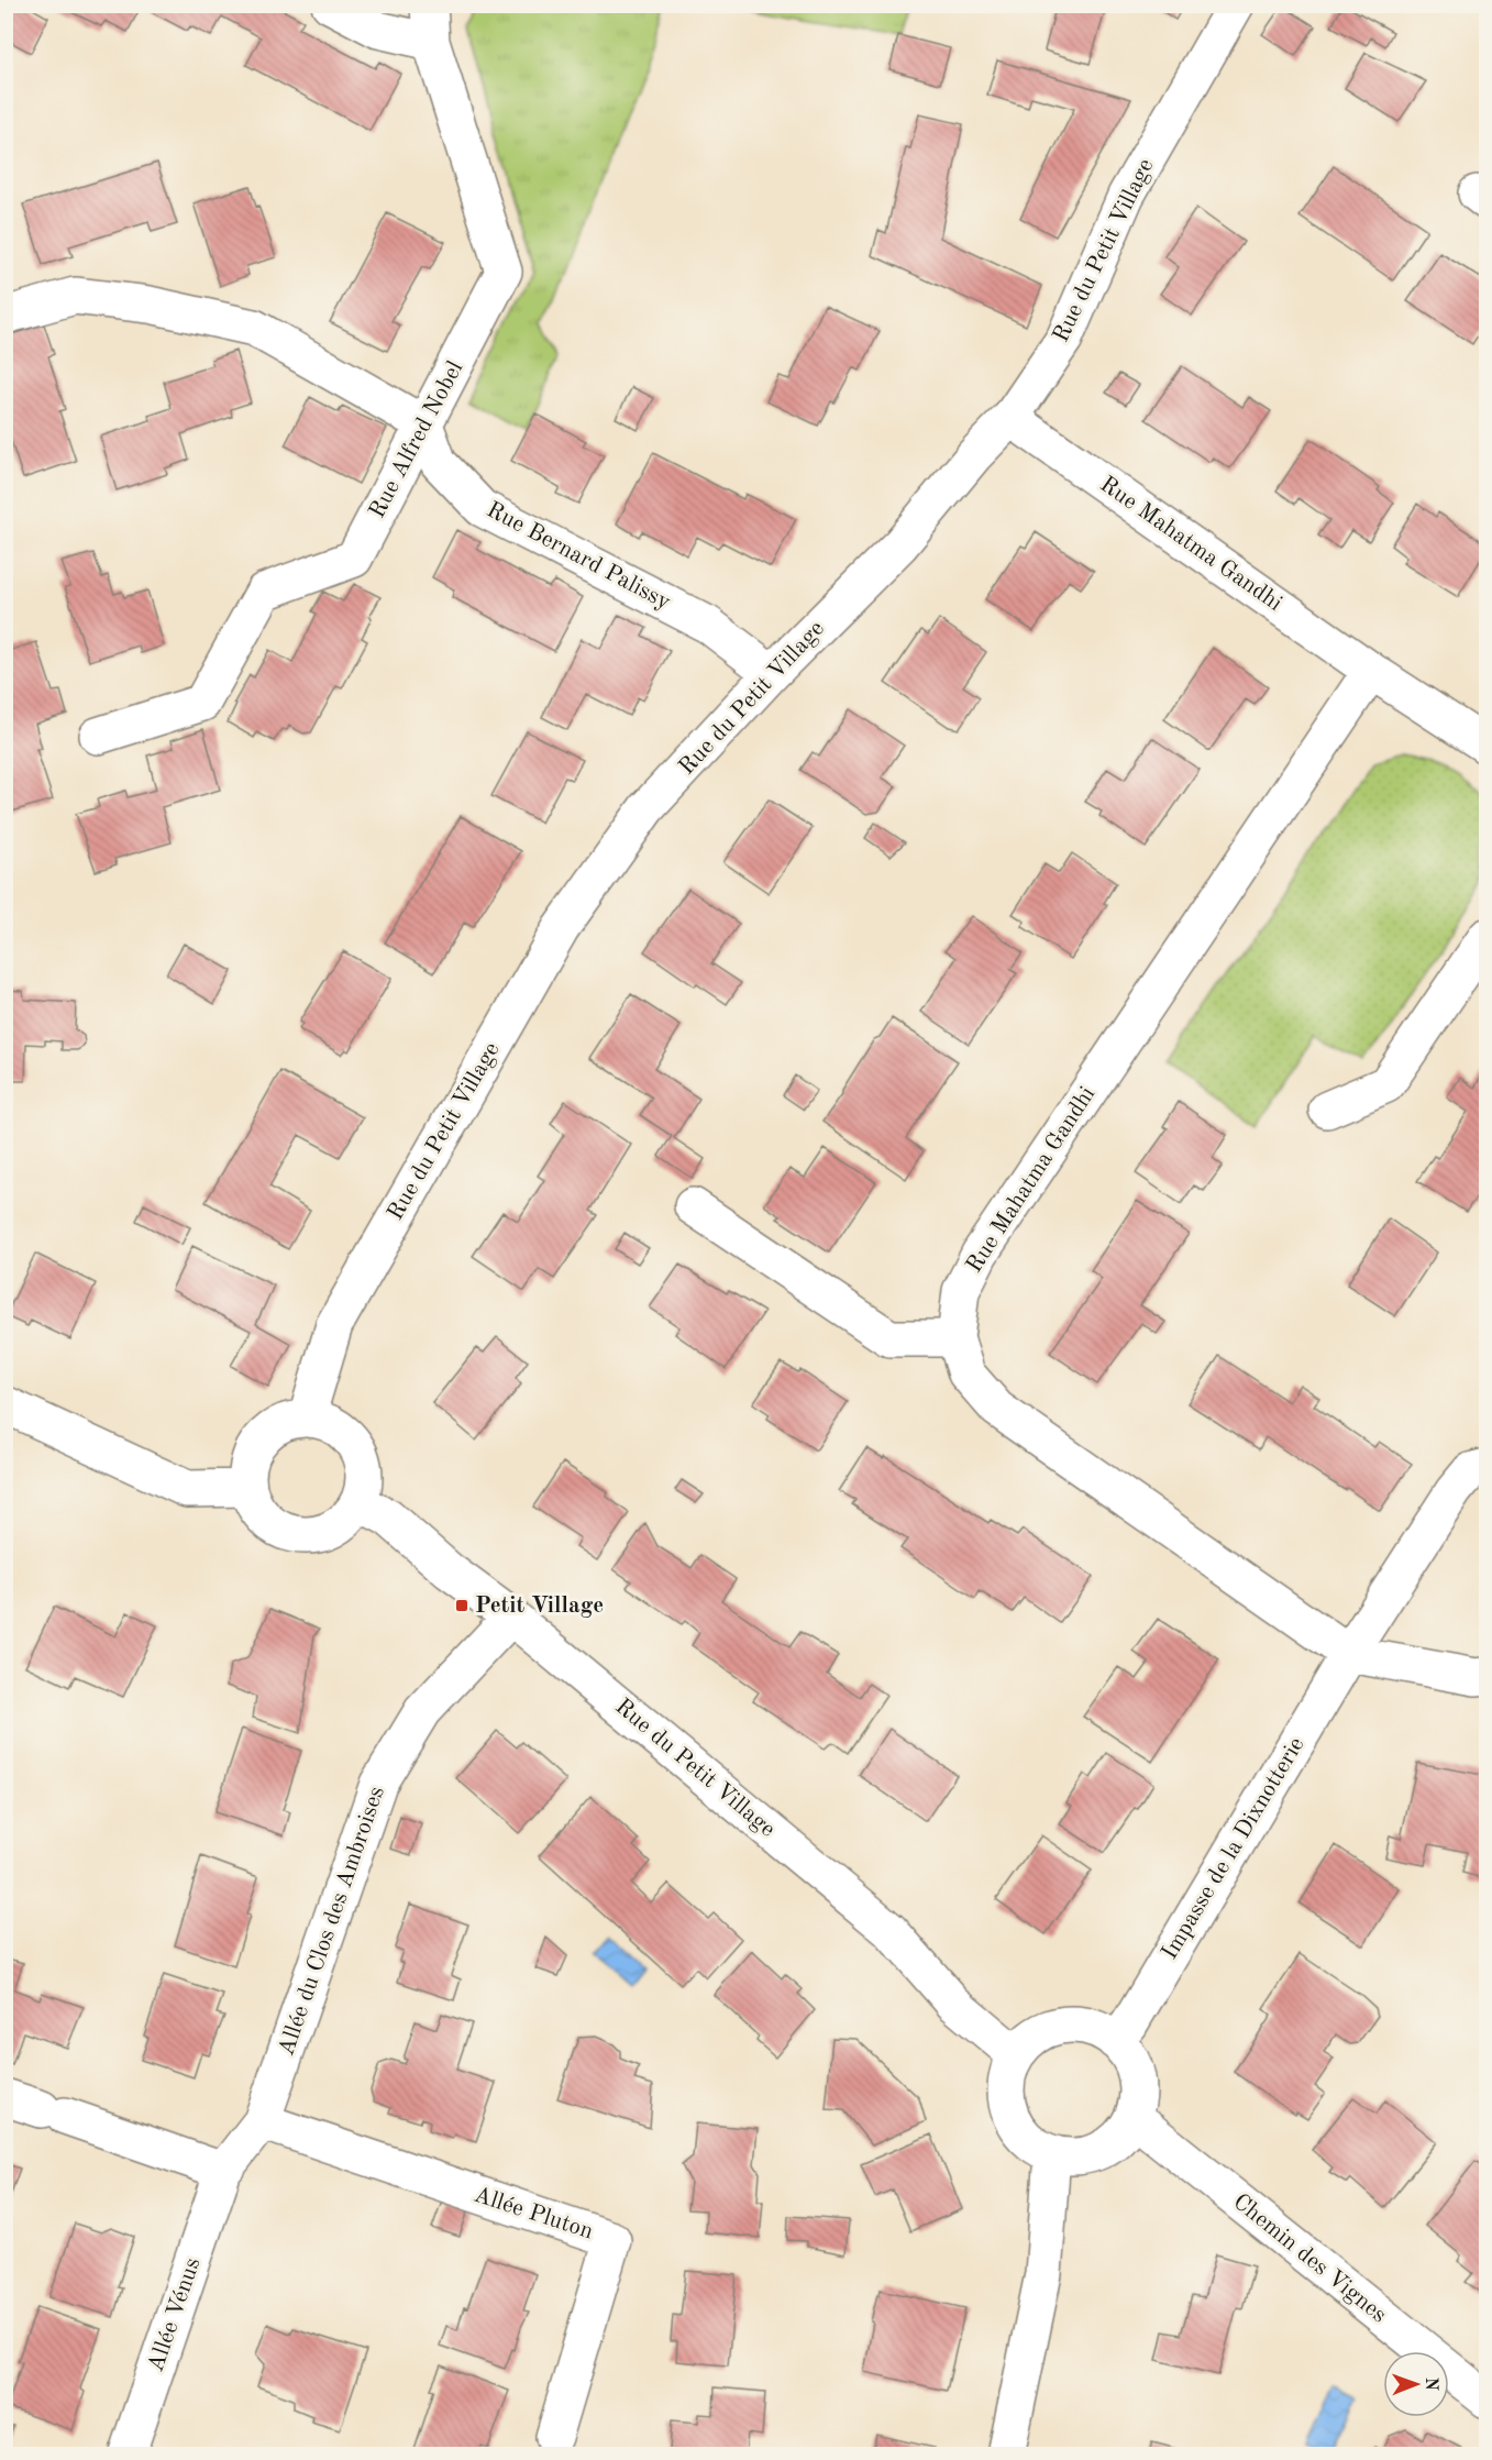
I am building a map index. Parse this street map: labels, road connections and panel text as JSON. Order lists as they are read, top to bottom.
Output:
{
  "streets": {
    "street": [
      "Rue du Petit Village",
      "Rue Alfred Nobel",
      "Rue Mahatma Gandhi",
      "Rue Bernard Palissy",
      "Impasse de la Dixnotterie",
      "Allée du Clos des Ambroises",
      "Allée Pluton",
      "Chemin des Vignes",
      "Allée Vénus"
    ]
  },
  "crossings": [
    ["Rue du Petit Village", "Rue Mahatma Gandhi"],
    ["Rue du Petit Village", "Rue Bernard Palissy"],
    ["Rue du Petit Village", "Impasse de la Dixnotterie"],
    ["Rue du Petit Village", "Allée du Clos des Ambroises"],
    ["Rue du Petit Village", "Chemin des Vignes"],
    ["Rue Alfred Nobel", "Rue Bernard Palissy"],
    ["Rue Mahatma Gandhi", "Impasse de la Dixnotterie"],
    ["Impasse de la Dixnotterie", "Chemin des Vignes"],
    ["Allée du Clos des Ambroises", "Allée Pluton"],
    ["Allée du Clos des Ambroises", "Allée Vénus"],
    ["Allée Pluton", "Allée Vénus"]
  ],
  "places": {
    "transit": ["Petit Village"]
  },
  "north": "right"
}
